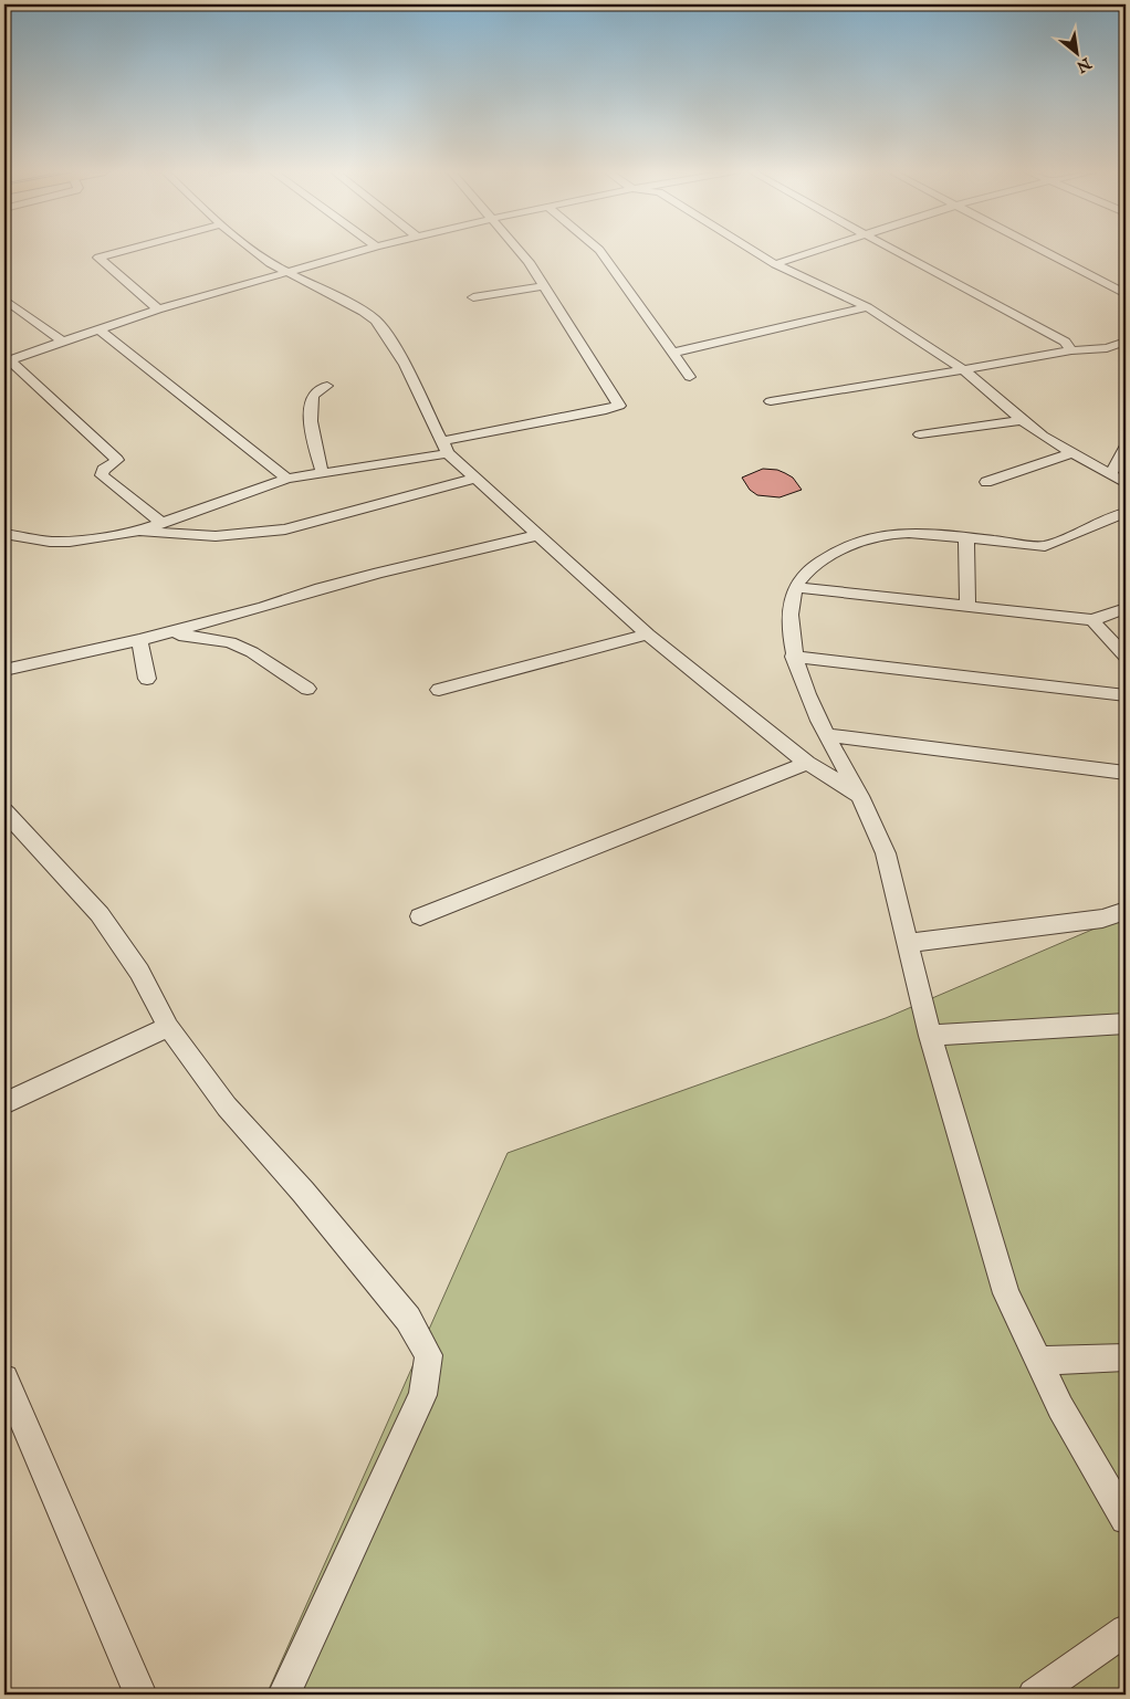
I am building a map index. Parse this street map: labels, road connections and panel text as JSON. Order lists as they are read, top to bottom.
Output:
{
  "north": "bottom right"
}
